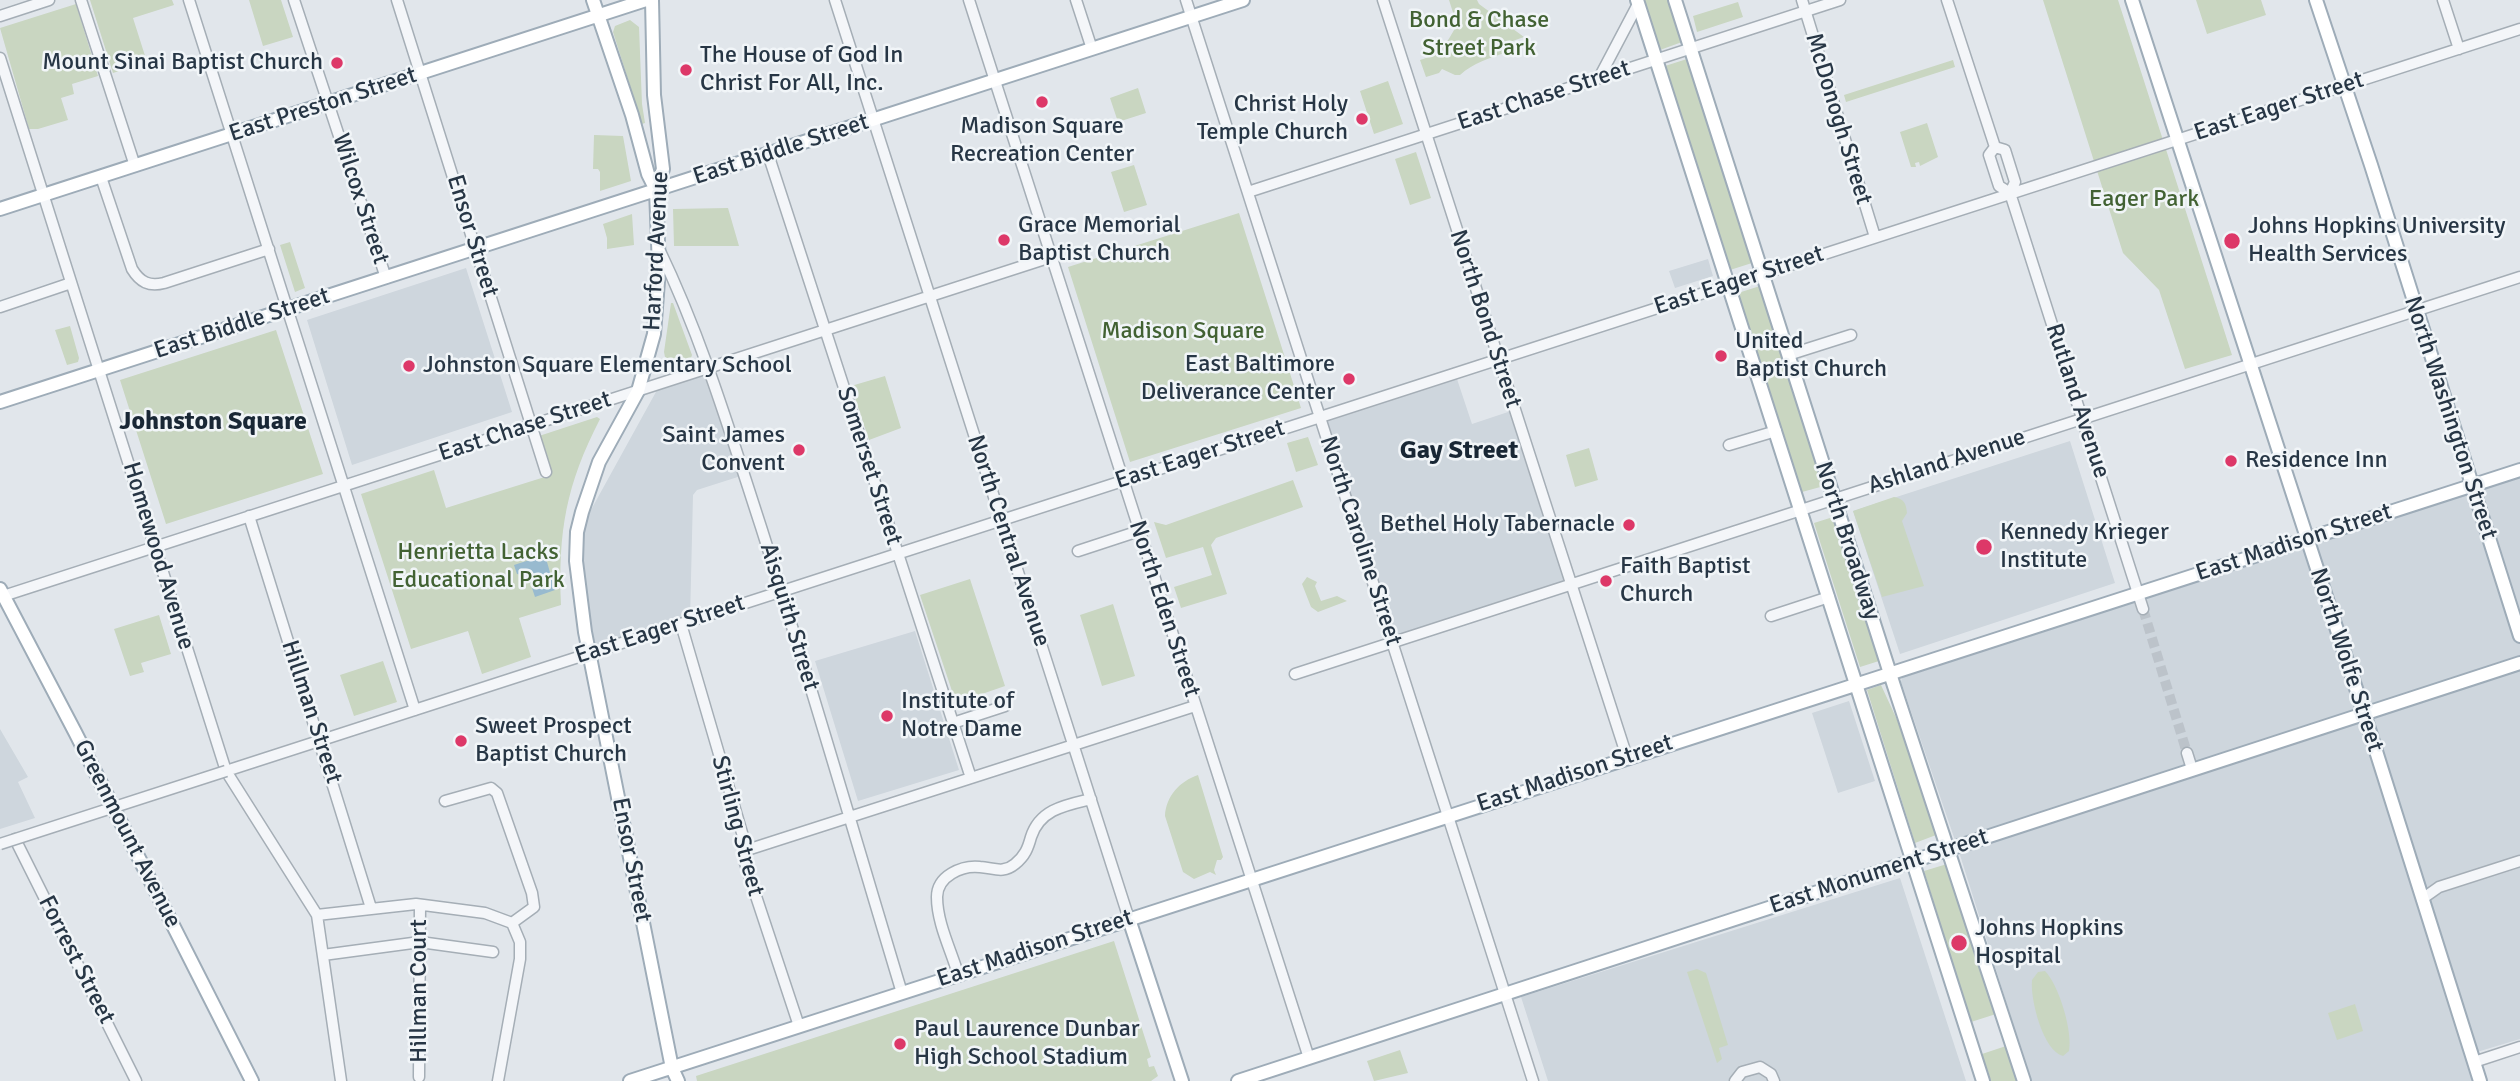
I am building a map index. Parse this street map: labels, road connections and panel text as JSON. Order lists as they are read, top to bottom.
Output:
{
  "streets": {
    "main road": [
      "East Preston Street",
      "East Biddle Street",
      "Ensor Street",
      "Harford Avenue",
      "North Washington Street",
      "North Central Avenue",
      "North Broadway",
      "East Madison Street",
      "North Wolfe Street",
      "Greenmount Avenue",
      "East Monument Street"
    ],
    "street": [
      "East Chase Street",
      "East Eager Street",
      "McDonogh Street",
      "Wilcox Street",
      "North Bond Street",
      "Rutland Avenue",
      "Ashland Avenue",
      "Somerset Street",
      "North Caroline Street",
      "Homewood Avenue",
      "North Eden Street",
      "Aisquith Street",
      "Hillman Street",
      "Stirling Street",
      "Forrest Street",
      "Hillman Court"
    ]
  },
  "crossings": [
    ["East Chase Street", "McDonogh Street"],
    ["East Chase Street", "Ensor Street"],
    ["East Chase Street", "Harford Avenue"],
    ["East Chase Street", "North Bond Street"],
    ["East Chase Street", "Somerset Street"],
    ["East Chase Street", "North Central Avenue"],
    ["East Chase Street", "North Caroline Street"],
    ["East Chase Street", "North Broadway"],
    ["East Chase Street", "Homewood Avenue"],
    ["East Chase Street", "North Eden Street"],
    ["East Chase Street", "Aisquith Street"],
    ["East Chase Street", "Hillman Street"],
    ["East Chase Street", "Greenmount Avenue"],
    ["East Preston Street", "Wilcox Street"],
    ["East Preston Street", "Ensor Street"],
    ["East Preston Street", "Homewood Avenue"],
    ["East Eager Street", "McDonogh Street"],
    ["East Eager Street", "Ensor Street"],
    ["East Eager Street", "Harford Avenue"],
    ["East Eager Street", "North Bond Street"],
    ["East Eager Street", "Rutland Avenue"],
    ["East Eager Street", "North Washington Street"],
    ["East Eager Street", "Somerset Street"],
    ["East Eager Street", "North Central Avenue"],
    ["East Eager Street", "North Caroline Street"],
    ["East Eager Street", "North Broadway"],
    ["East Eager Street", "Homewood Avenue"],
    ["East Eager Street", "North Eden Street"],
    ["East Eager Street", "Aisquith Street"],
    ["East Eager Street", "North Wolfe Street"],
    ["East Eager Street", "Hillman Street"],
    ["East Eager Street", "Stirling Street"],
    ["East Eager Street", "Greenmount Avenue"],
    ["East Eager Street", "Forrest Street"],
    ["East Biddle Street", "Wilcox Street"],
    ["East Biddle Street", "Ensor Street"],
    ["East Biddle Street", "Harford Avenue"],
    ["East Biddle Street", "Somerset Street"],
    ["East Biddle Street", "North Central Avenue"],
    ["East Biddle Street", "North Caroline Street"],
    ["East Biddle Street", "Homewood Avenue"],
    ["East Biddle Street", "North Eden Street"],
    ["Ensor Street", "Harford Avenue"],
    ["Ensor Street", "East Madison Street"],
    ["Harford Avenue", "Aisquith Street"],
    ["North Bond Street", "Ashland Avenue"],
    ["North Bond Street", "East Madison Street"],
    ["Rutland Avenue", "Ashland Avenue"],
    ["Rutland Avenue", "East Madison Street"],
    ["North Washington Street", "Ashland Avenue"],
    ["North Washington Street", "East Madison Street"],
    ["Ashland Avenue", "North Caroline Street"],
    ["Ashland Avenue", "North Broadway"],
    ["Ashland Avenue", "North Wolfe Street"],
    ["North Central Avenue", "East Madison Street"],
    ["North Caroline Street", "East Madison Street"],
    ["North Caroline Street", "East Monument Street"],
    ["North Broadway", "East Madison Street"],
    ["North Broadway", "East Monument Street"],
    ["East Madison Street", "North Eden Street"],
    ["East Madison Street", "Aisquith Street"],
    ["East Madison Street", "North Wolfe Street"],
    ["East Madison Street", "Stirling Street"],
    ["North Eden Street", "East Monument Street"],
    ["North Wolfe Street", "East Monument Street"]
  ],
  "districts": ["Johnston Square", "Gay Street"],
  "parks": [
    "Bond & Chase Street Park",
    "Eager Park",
    "Madison Square",
    "Henrietta Lacks Educational Park"
  ],
  "places": [
    "Mount Sinai Baptist Church",
    "The House of God In Christ For All, Inc.",
    "Madison Square Recreation Center",
    "Christ Holy Temple Church",
    "Grace Memorial Baptist Church",
    "Johns Hopkins University Health Services",
    "United Baptist Church",
    "Johnston Square Elementary School",
    "East Baltimore Deliverance Center",
    "Saint James Convent",
    "Residence Inn",
    "Bethel Holy Tabernacle",
    "Kennedy Krieger Institute",
    "Faith Baptist Church",
    "Institute of Notre Dame",
    "Sweet Prospect Baptist Church",
    "Johns Hopkins Hospital",
    "Paul Laurence Dunbar High School Stadium"
  ]
}
